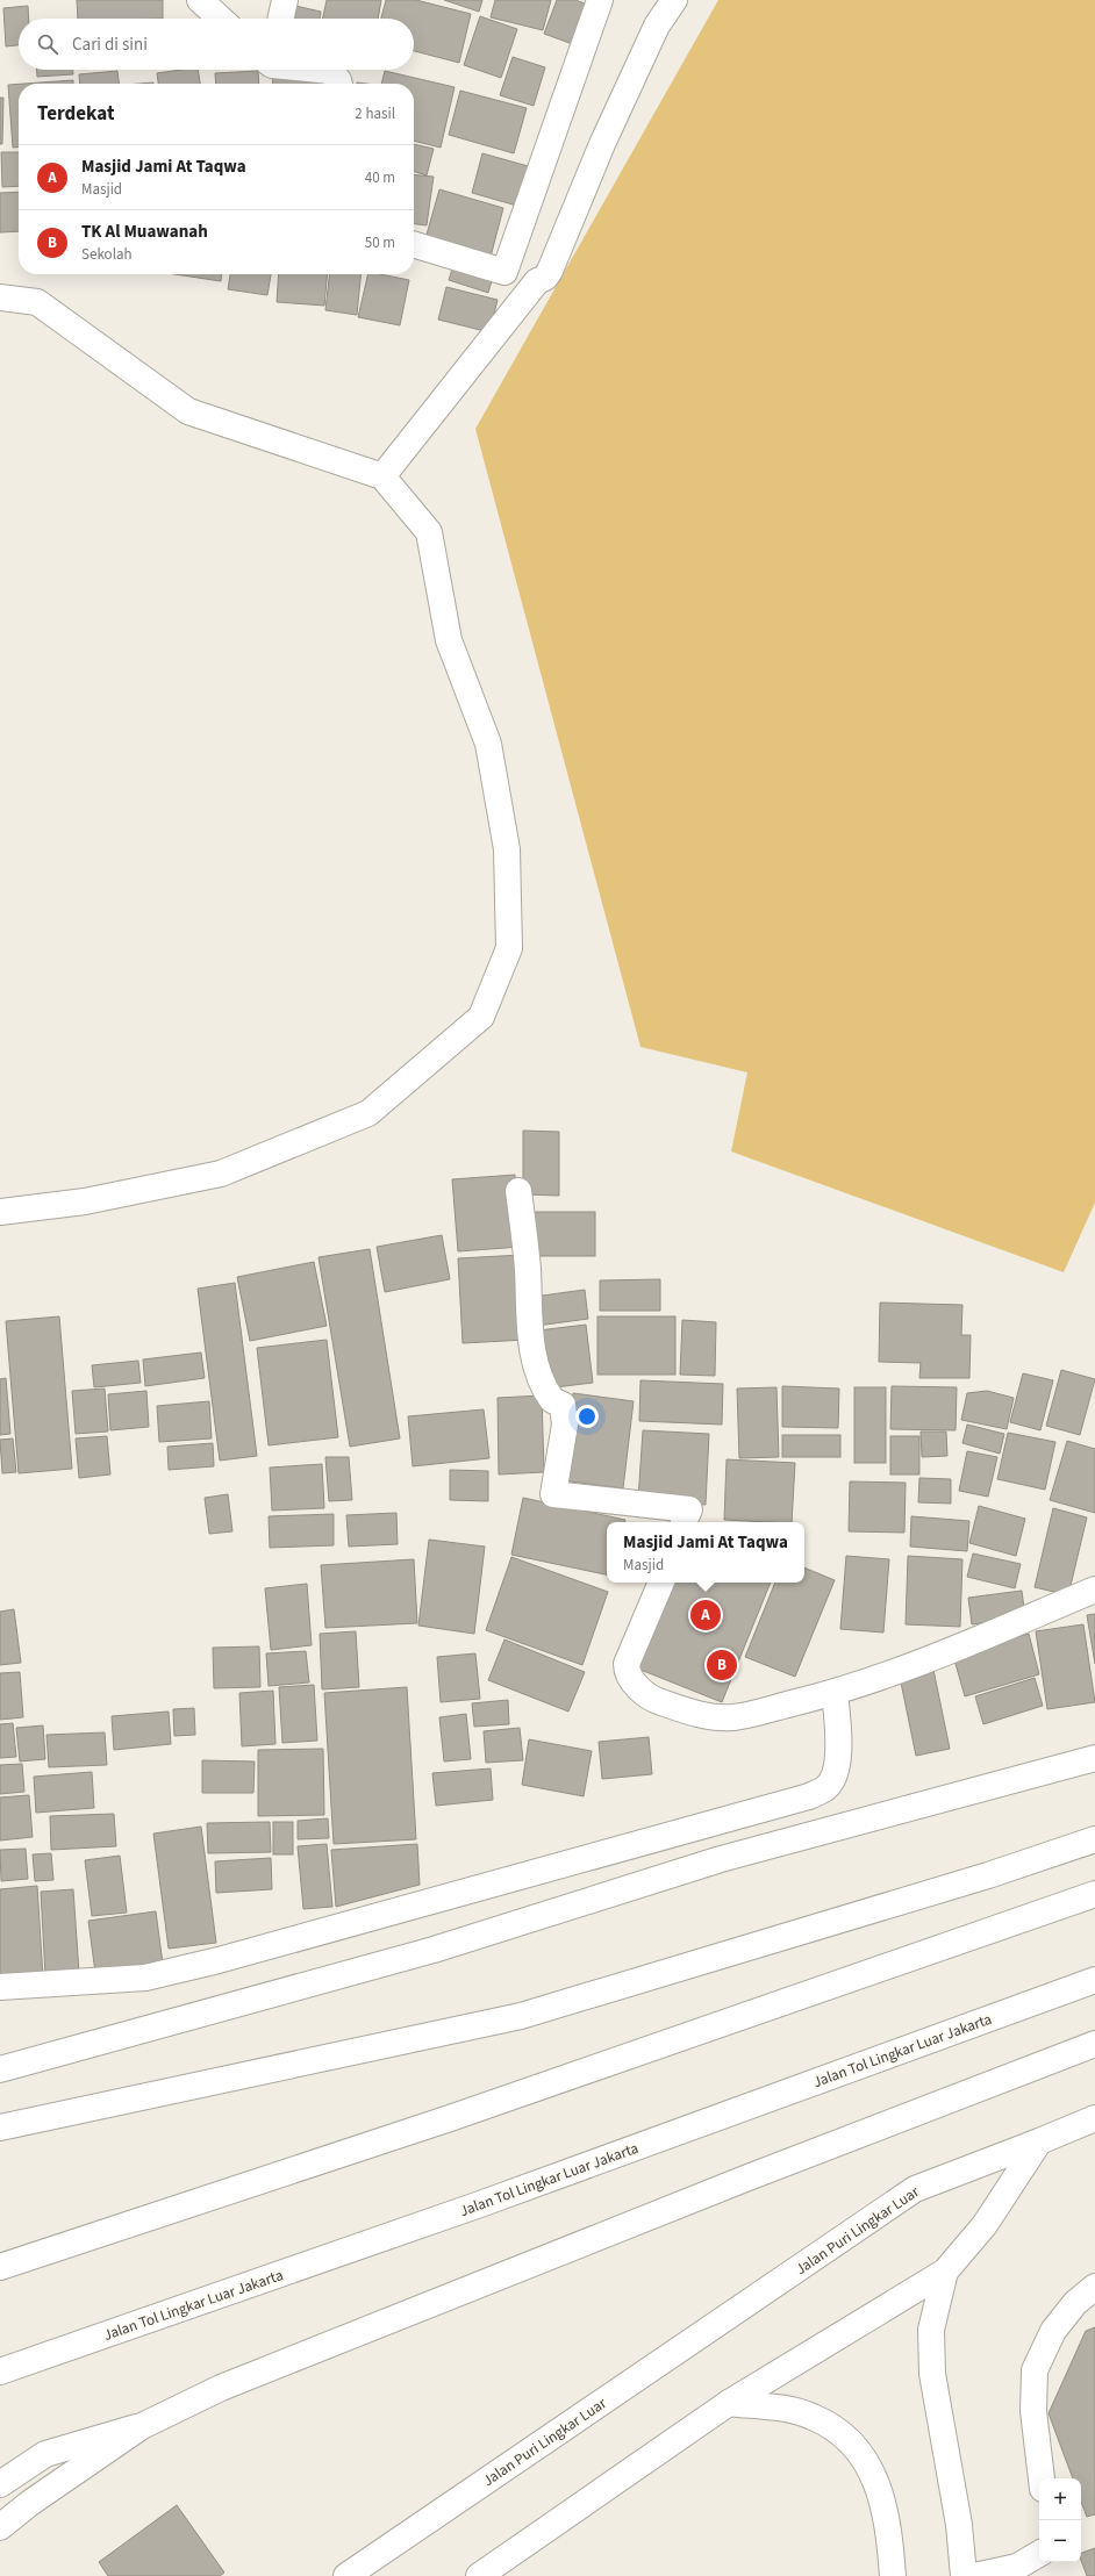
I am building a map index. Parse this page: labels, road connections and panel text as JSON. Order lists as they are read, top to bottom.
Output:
{
  "streets": {
    "main road": ["Jalan Tol Lingkar Luar Jakarta", "Jalan Puri Lingkar Luar"]
  },
  "page": {
    "search": "Cari di sini",
    "heading": ["Terdekat", "2 hasil"],
    "list": [
      {
        "mark": "A",
        "name": "Masjid Jami At Taqwa",
        "note": "Masjid",
        "value": "40 m"
      },
      {
        "mark": "B",
        "name": "TK Al Muawanah",
        "note": "Sekolah",
        "value": "50 m"
      }
    ],
    "popup": ["Masjid Jami At Taqwa", "Masjid"],
    "pins": ["A", "B"],
    "map_buttons": ["+", "−"]
  }
}
